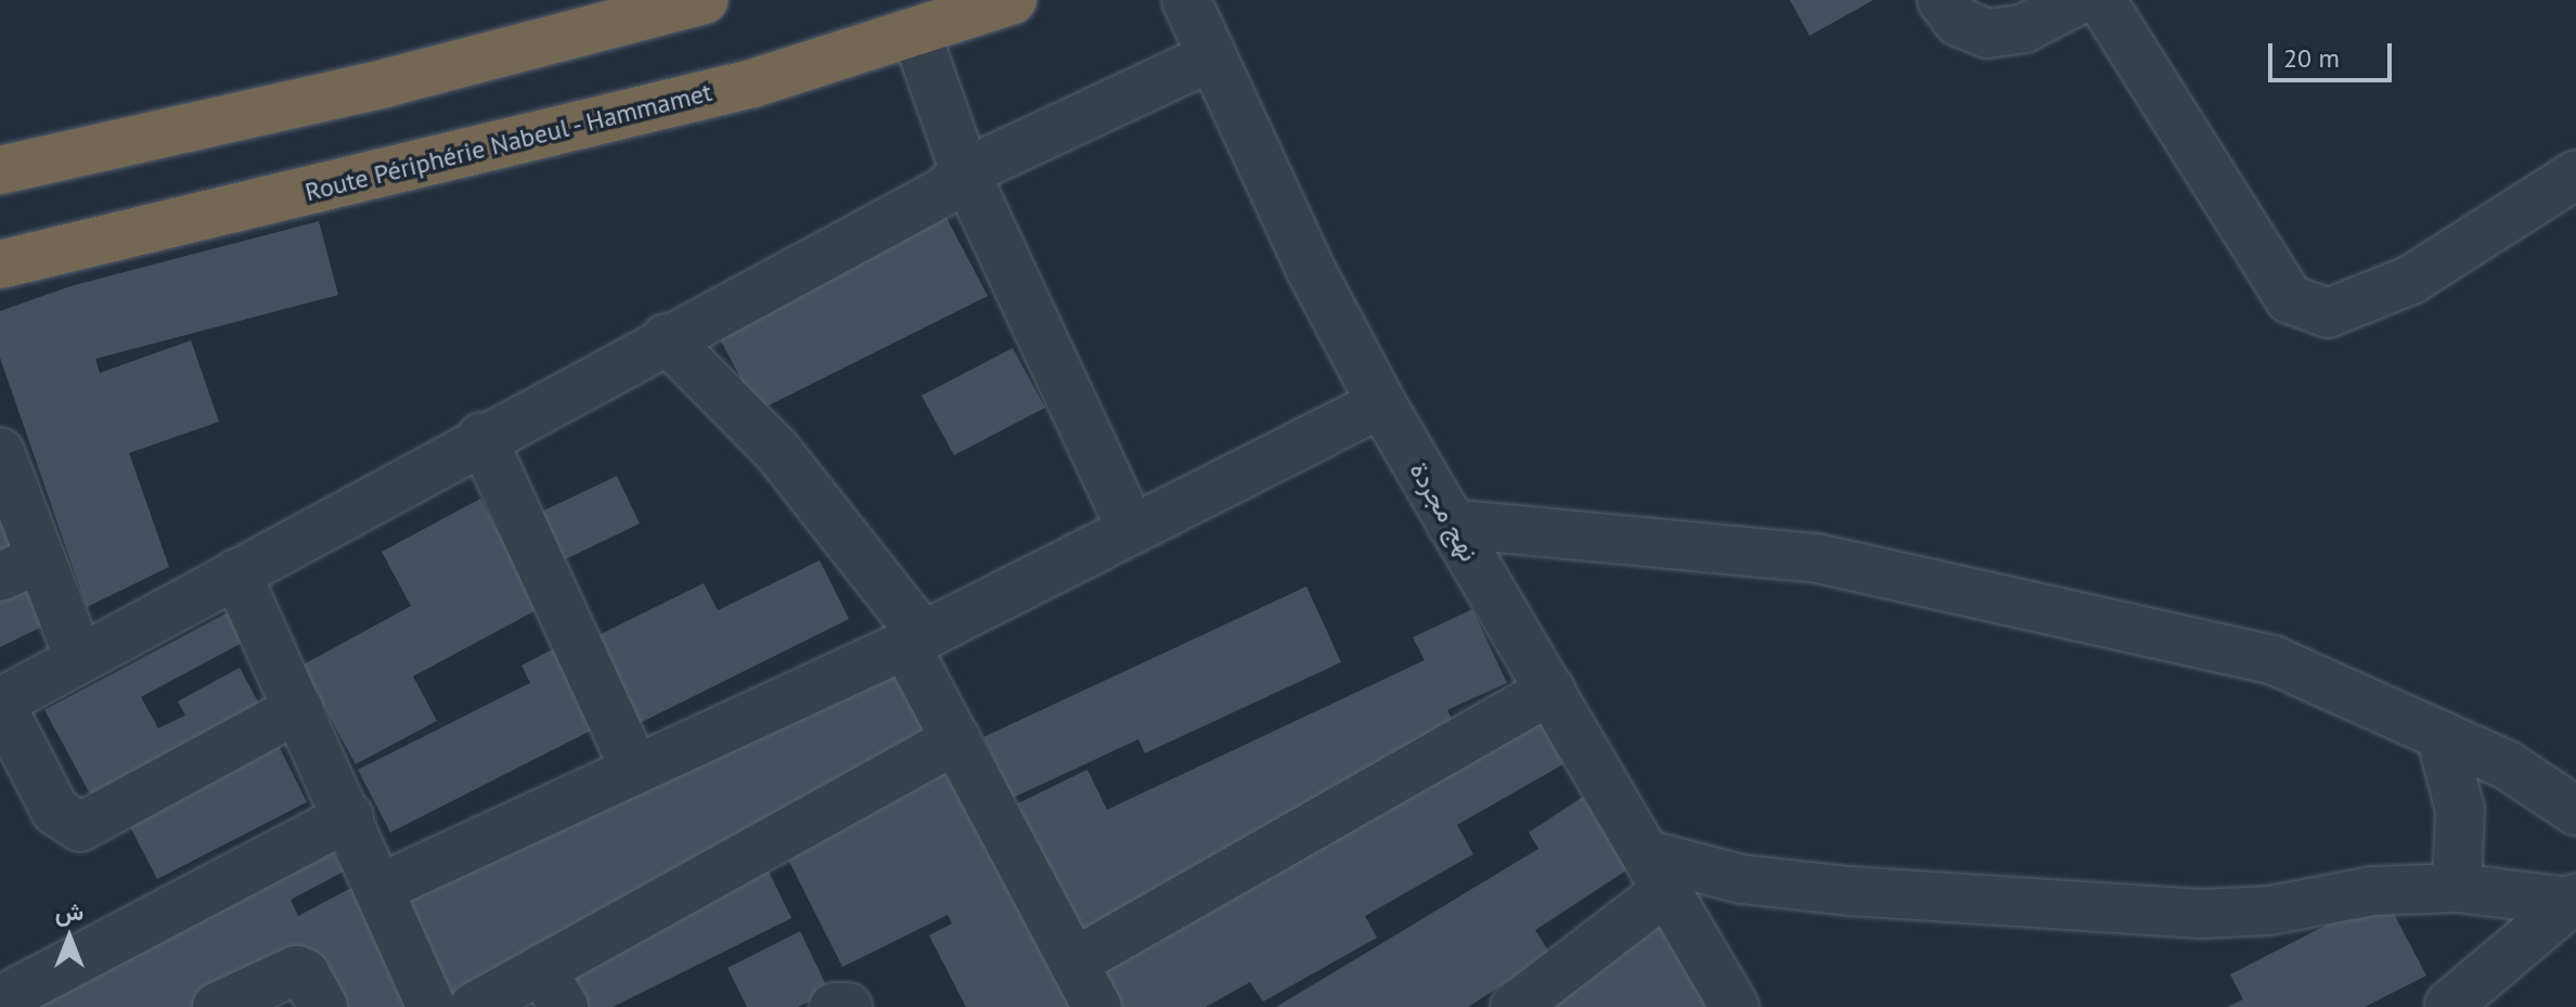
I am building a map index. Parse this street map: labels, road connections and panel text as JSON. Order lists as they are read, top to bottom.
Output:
{
  "streets": {
    "highway": ["Route Périphérie Nabeul - Hammamet"],
    "street": ["نهج مجردة"]
  },
  "scale_bar": "20 m",
  "north": "top"
}
